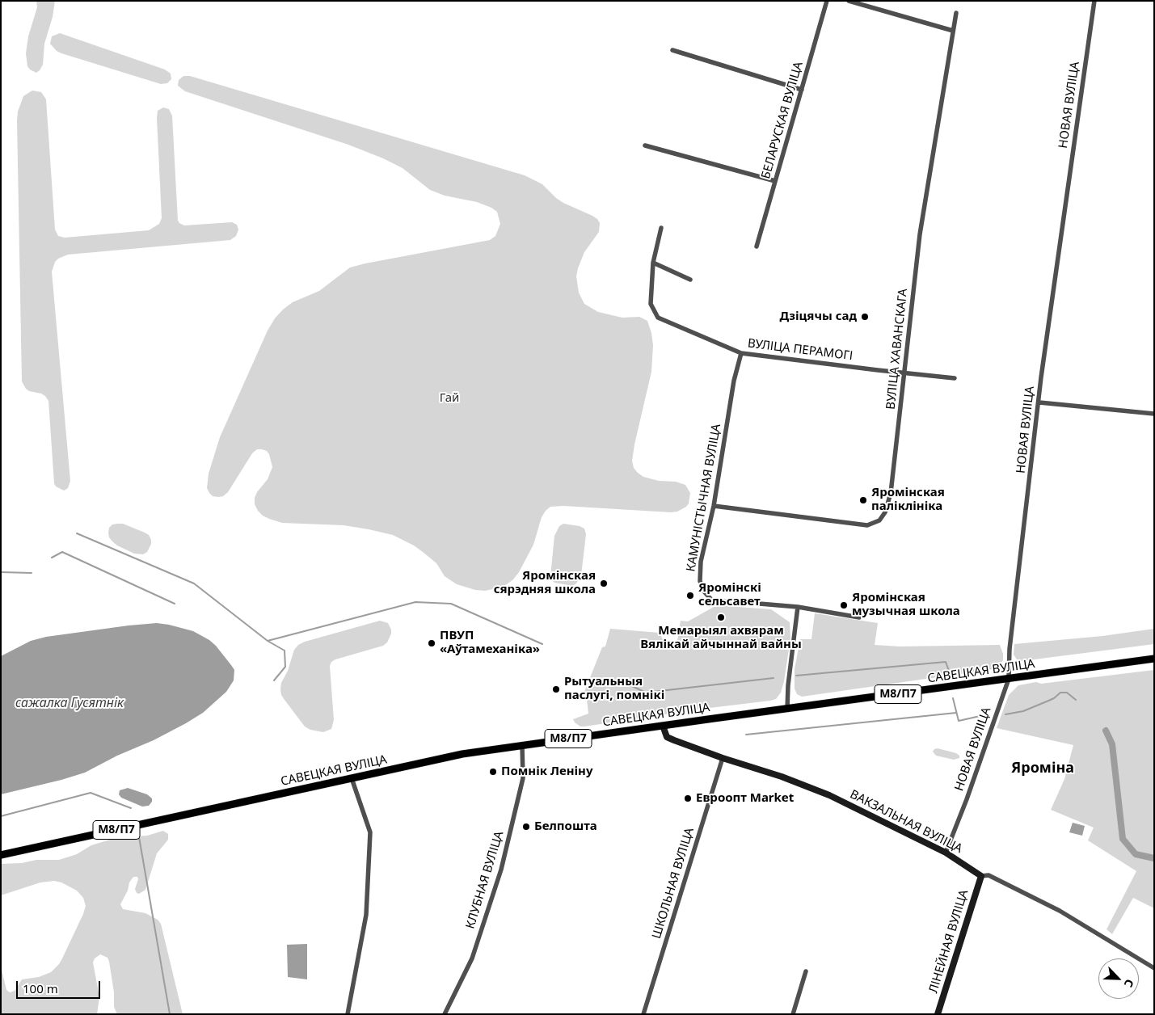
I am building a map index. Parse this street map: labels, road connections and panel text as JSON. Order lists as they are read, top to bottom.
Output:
{
  "streets": {
    "main road": ["САВЕЦКАЯ ВУЛІЦА", "М8/П7"],
    "street": [
      "НОВАЯ ВУЛІЦА",
      "БЕЛАРУСКАЯ ВУЛІЦА",
      "ВУЛІЦА ХАВАНСКАГА",
      "ВУЛІЦА ПЕРАМОГІ",
      "КАМУНІСТЫЧНАЯ ВУЛІЦА",
      "ВАКЗАЛЬНАЯ ВУЛІЦА",
      "КЛУБНАЯ ВУЛІЦА",
      "ШКОЛЬНАЯ ВУЛІЦА",
      "ЛІНЕЙНАЯ ВУЛІЦА"
    ]
  },
  "crossings": [
    ["НОВАЯ ВУЛІЦА", "САВЕЦКАЯ ВУЛІЦА"],
    ["НОВАЯ ВУЛІЦА", "ВАКЗАЛЬНАЯ ВУЛІЦА"],
    ["ВУЛІЦА ХАВАНСКАГА", "ВУЛІЦА ПЕРАМОГІ"],
    ["ВУЛІЦА ХАВАНСКАГА", "КАМУНІСТЫЧНАЯ ВУЛІЦА"],
    ["ВУЛІЦА ПЕРАМОГІ", "КАМУНІСТЫЧНАЯ ВУЛІЦА"],
    ["САВЕЦКАЯ ВУЛІЦА", "ВАКЗАЛЬНАЯ ВУЛІЦА"],
    ["САВЕЦКАЯ ВУЛІЦА", "КЛУБНАЯ ВУЛІЦА"],
    ["ВАКЗАЛЬНАЯ ВУЛІЦА", "ШКОЛЬНАЯ ВУЛІЦА"],
    ["ВАКЗАЛЬНАЯ ВУЛІЦА", "ЛІНЕЙНАЯ ВУЛІЦА"]
  ],
  "districts": ["Яроміна"],
  "water": ["сажалка Гусятнік"],
  "parks": ["Гай"],
  "places": [
    "Дзіцячы сад",
    "Яромінская паліклініка",
    "Яромінская сярэдняя школа",
    "Яромінскі сельсавет",
    "Яромінская музычная школа",
    "Мемарыял ахвярам Вялікай айчыннай вайны",
    "ПВУП «Аўтамеханіка»",
    "Рытуальныя паслугі, помнікі",
    "Помнік Леніну",
    "Евроопт Market",
    "Белпошта"
  ],
  "scale_bar": "100 m",
  "north": "bottom right"
}
